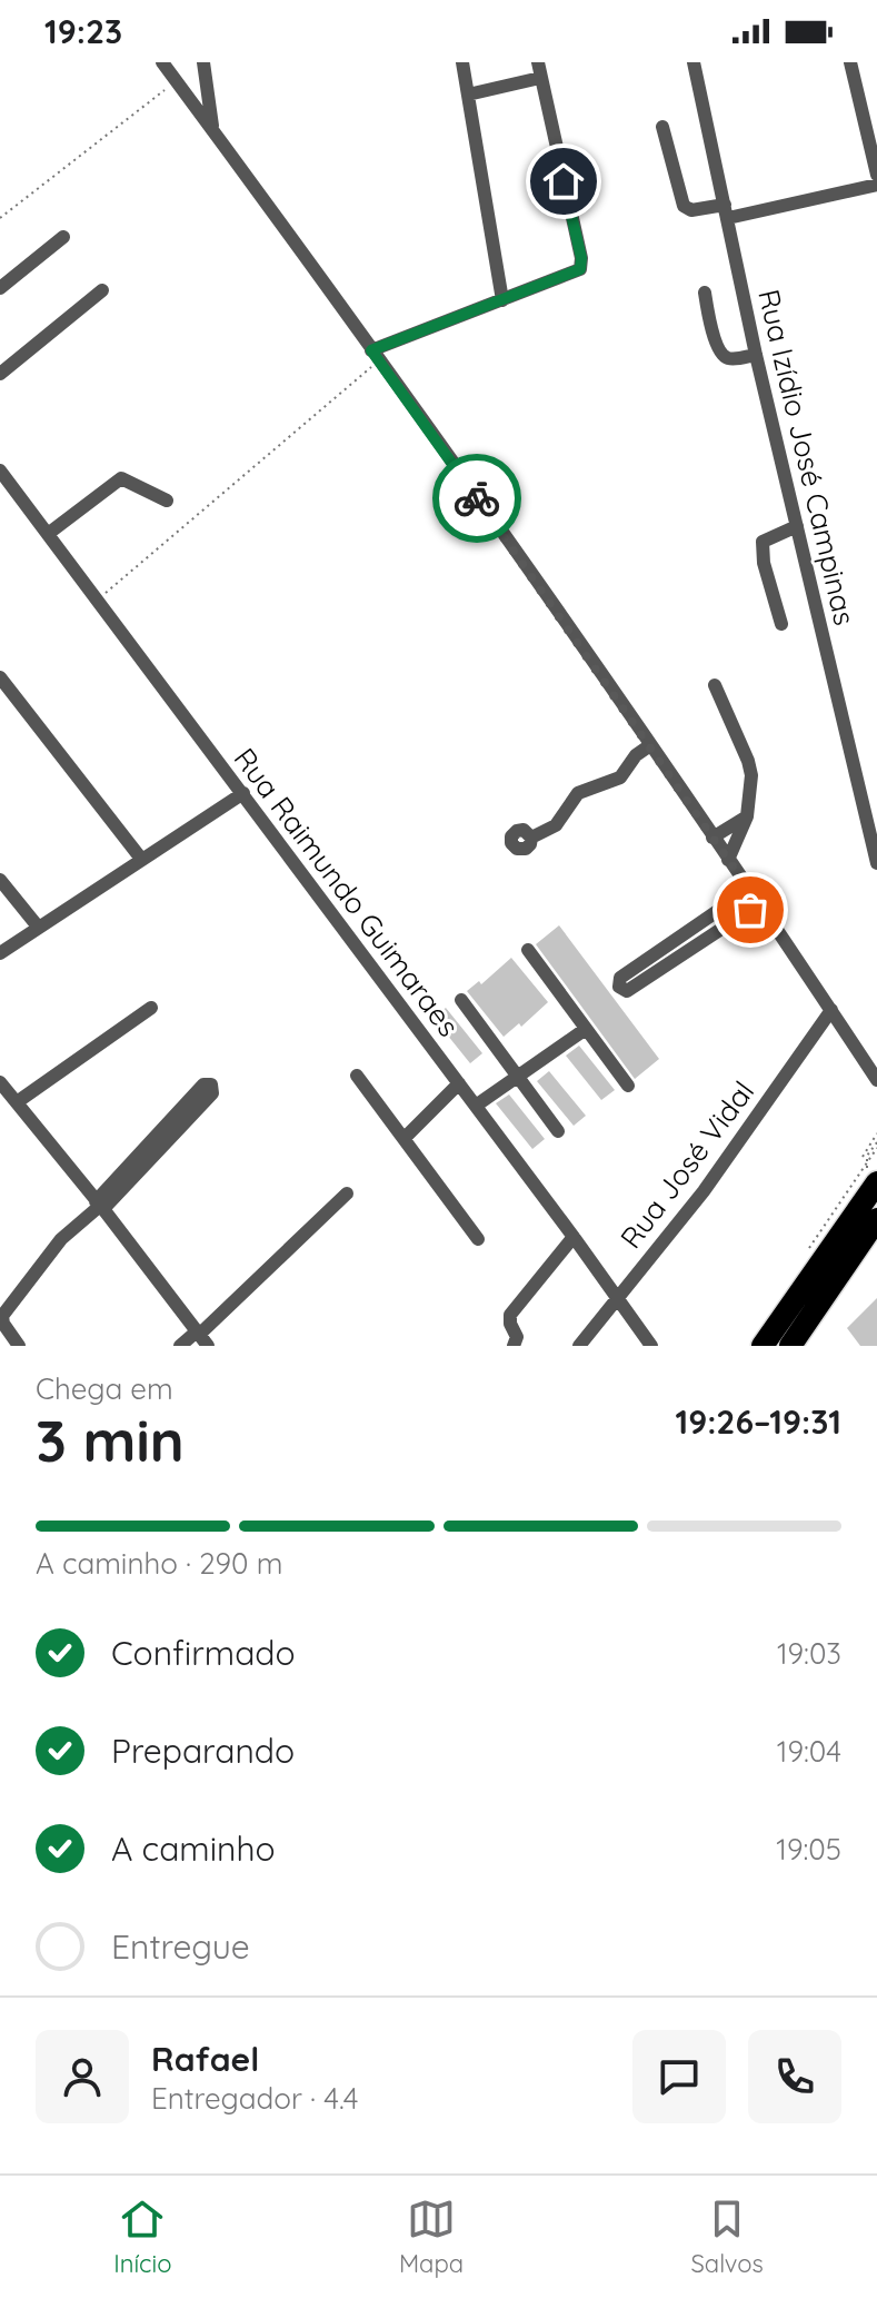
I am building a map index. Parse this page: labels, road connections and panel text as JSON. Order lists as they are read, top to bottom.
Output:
{
  "streets": {
    "street": ["Rua Izídio José Campinas", "Rua Raimundo Guimaraes", "Rua José Vidal"]
  },
  "crossings": [
    ["Rua Raimundo Guimaraes", "Rua José Vidal"]
  ],
  "page": {
    "status": "19:23",
    "heading": ["3 min", "Chega em", "19:26–19:31"],
    "panel": ["Rafael", "Entregador · 4.4"],
    "bar": "A caminho · 290 m",
    "list": [
      ["Confirmado", "19:03"],
      ["Preparando", "19:04"],
      ["A caminho", "19:05"],
      "Entregue"
    ],
    "tabs": ["Início", "Mapa", "Salvos"]
  }
}
